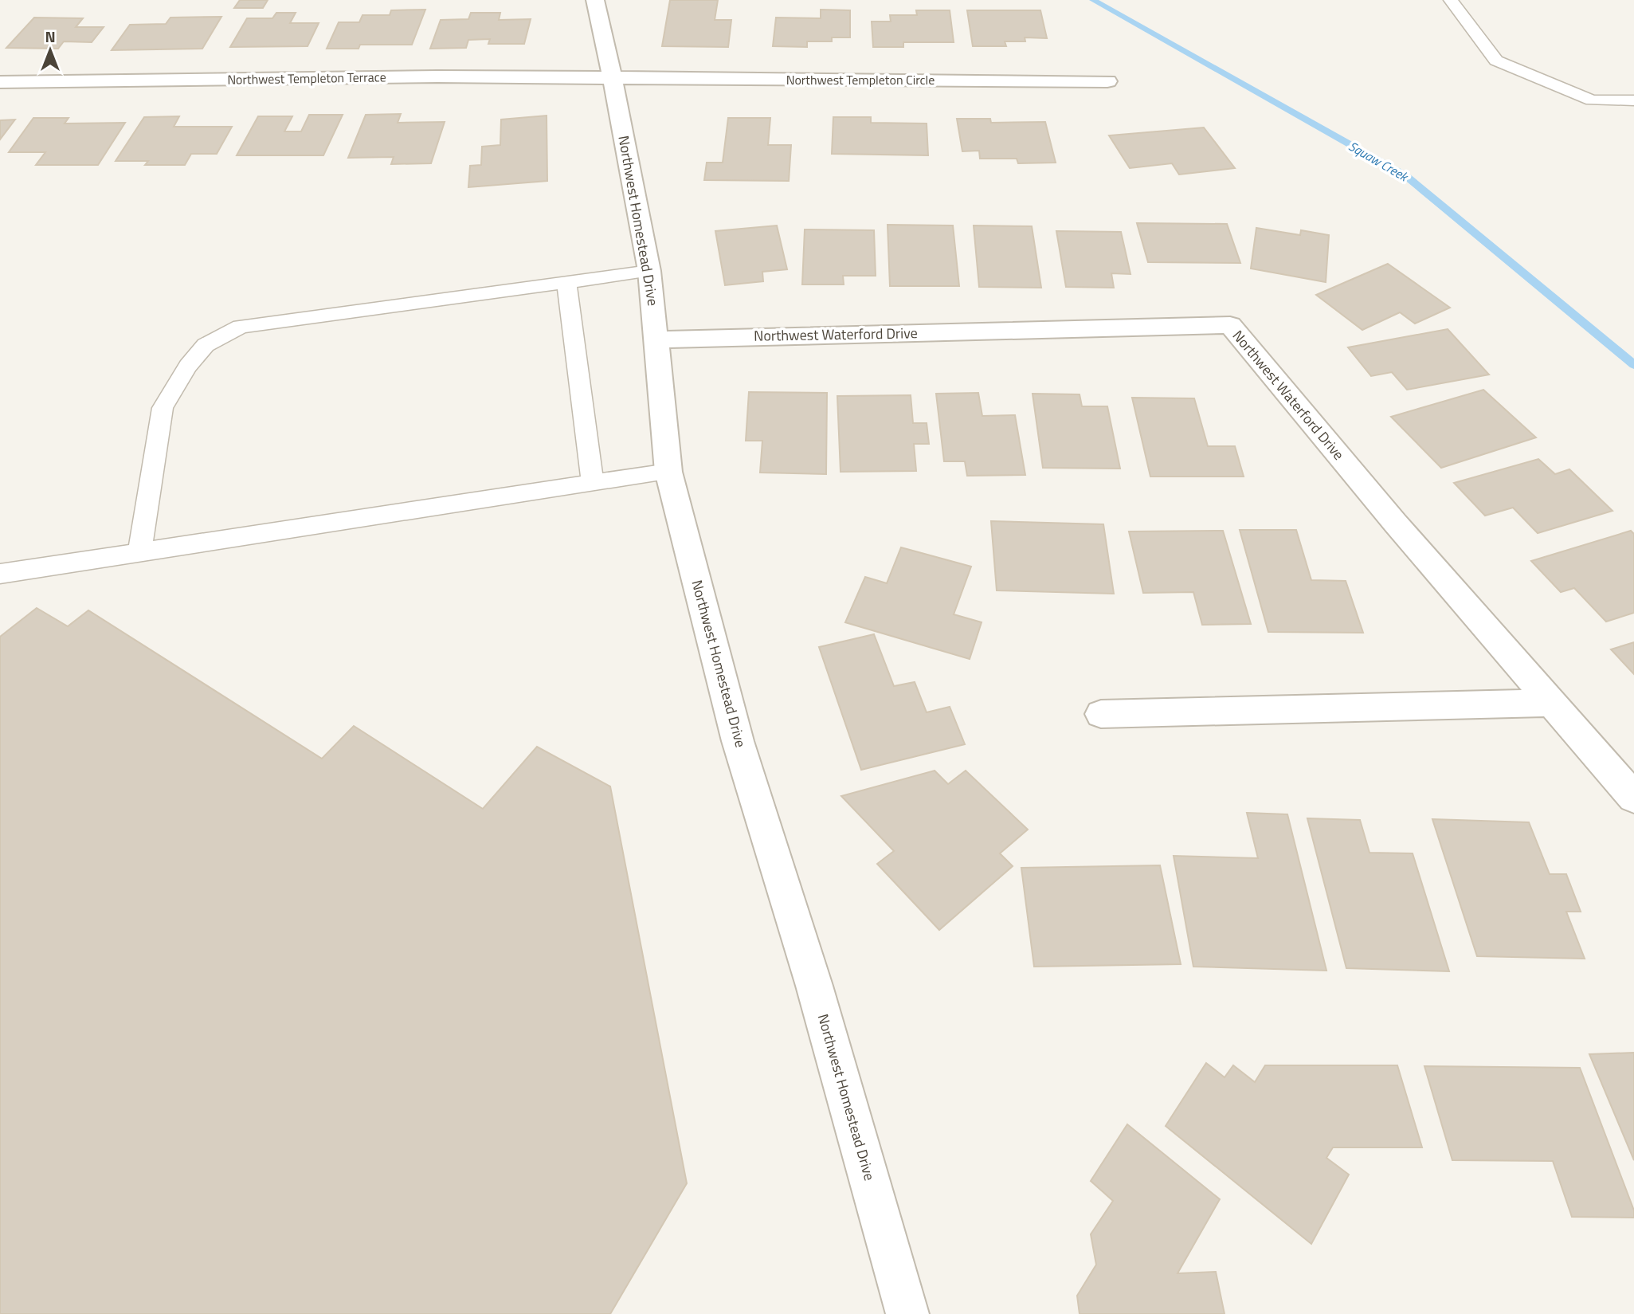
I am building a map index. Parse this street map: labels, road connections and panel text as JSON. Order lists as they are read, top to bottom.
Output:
{
  "streets": {
    "street": [
      "Northwest Templeton Terrace",
      "Northwest Templeton Circle",
      "Northwest Homestead Drive",
      "Northwest Waterford Drive"
    ]
  },
  "crossings": [
    ["Northwest Templeton Terrace", "Northwest Templeton Circle"],
    ["Northwest Templeton Terrace", "Northwest Homestead Drive"],
    ["Northwest Templeton Circle", "Northwest Homestead Drive"],
    ["Northwest Homestead Drive", "Northwest Waterford Drive"]
  ],
  "water": ["Squaw Creek"],
  "north": "top"
}
